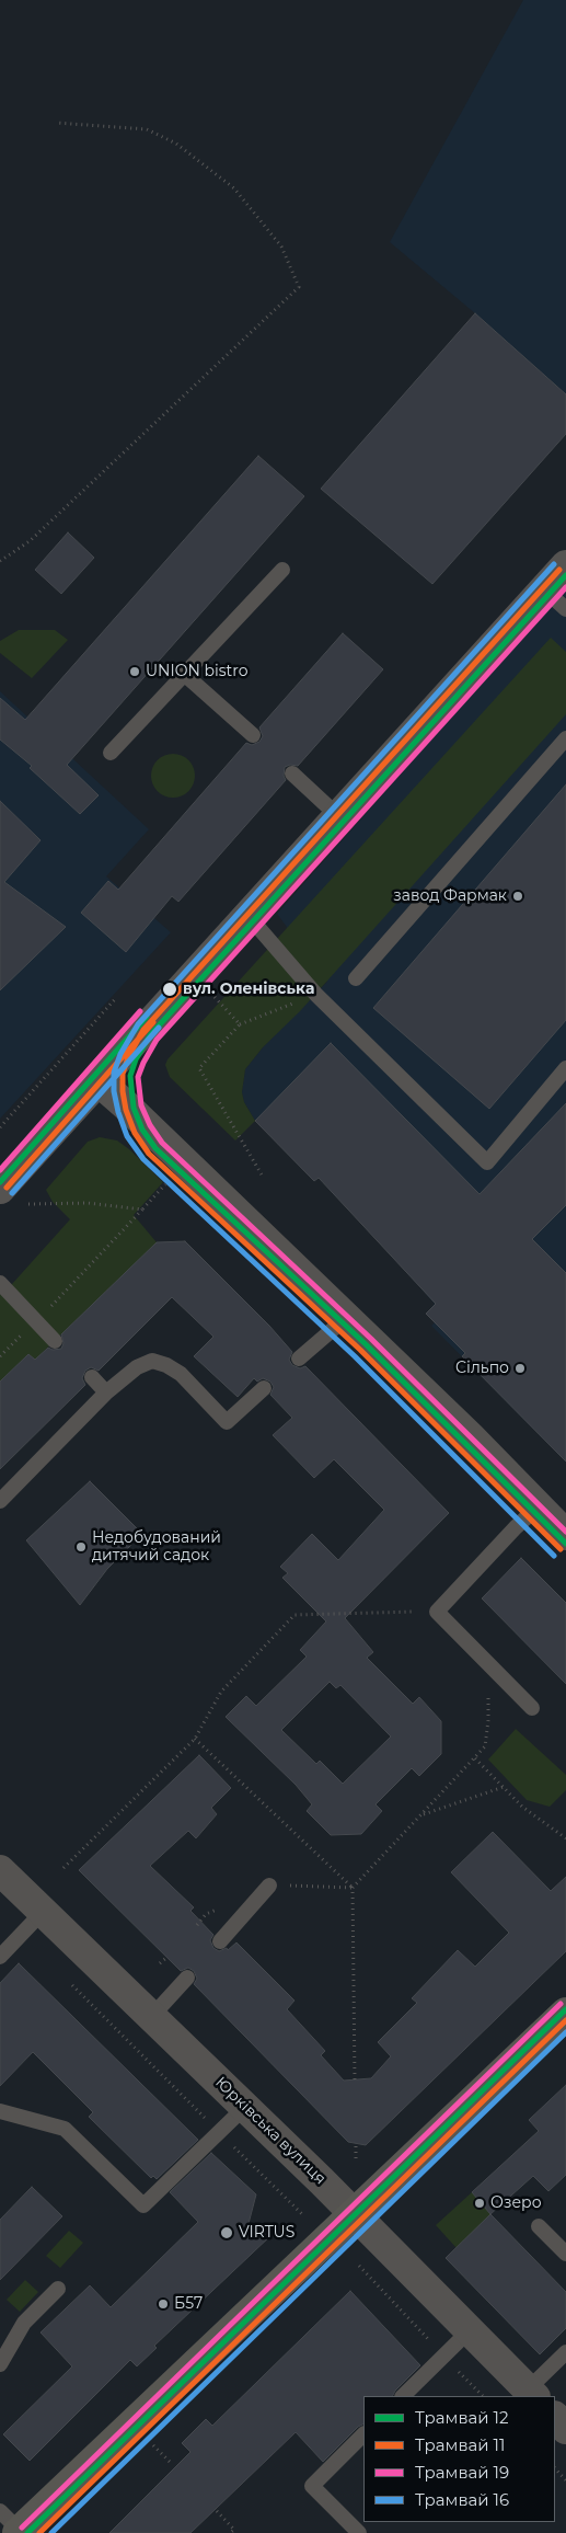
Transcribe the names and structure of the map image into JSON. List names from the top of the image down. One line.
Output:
{"streets":{"street":["Юрківська вулиця"]},"places":["UNION bistro","завод Фармак","вул. Оленівська","Сільпо","Недобудований дитячий садок","Озеро","VIRTUS","Б57"],"lines":["tram line 16","tram line 11","tram line 12","tram line 19"],"legend":["Трамвай 12","Трамвай 11","Трамвай 19","Трамвай 16"]}
